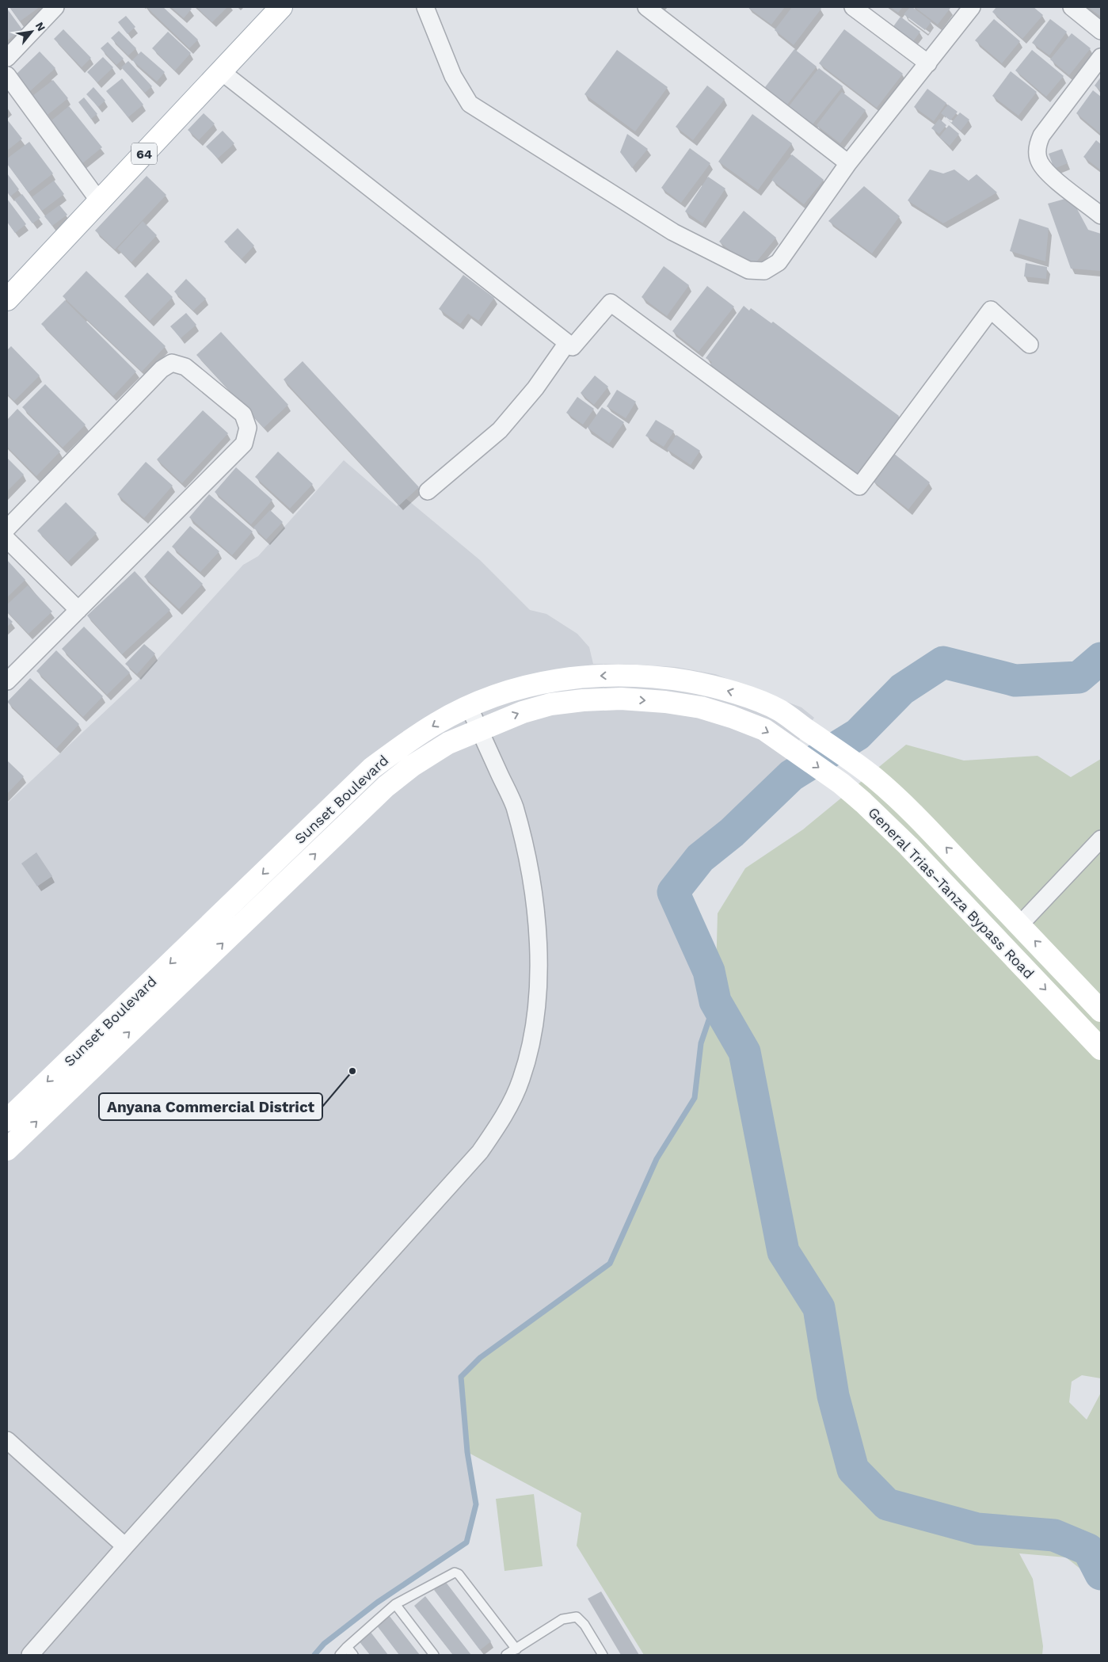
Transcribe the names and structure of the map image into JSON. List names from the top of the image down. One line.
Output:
{"streets":{"main road":["64","Sunset Boulevard","General Trias–Tanza Bypass Road"]},"crossings":[["Sunset Boulevard","General Trias–Tanza Bypass Road"]],"places":["Anyana Commercial District"],"north":"top right"}
